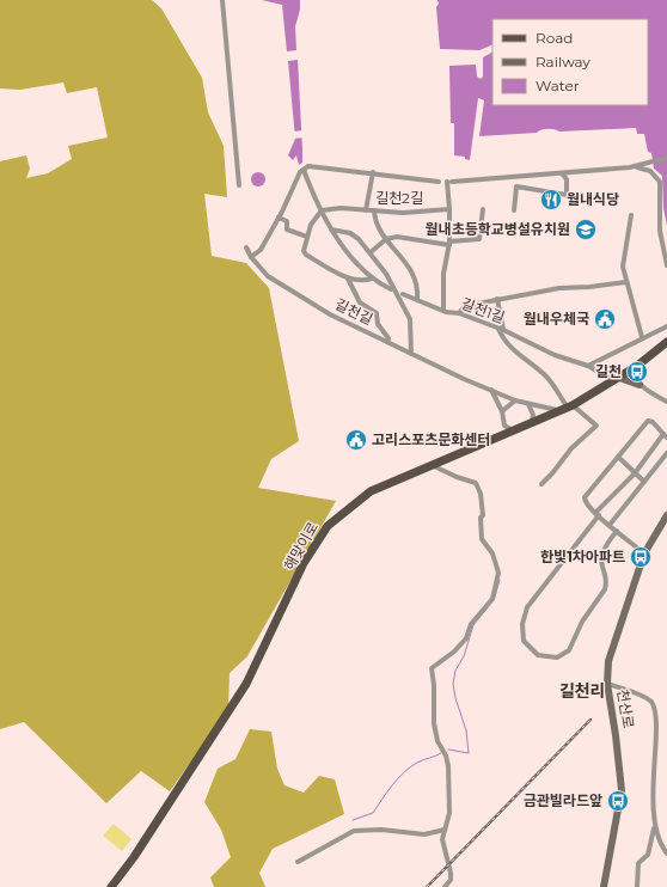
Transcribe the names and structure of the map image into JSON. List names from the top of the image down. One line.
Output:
{"streets":{"main road":["해맞이로"],"street":["길천2길","길천1길","길천길","천산로"]},"crossings":[["길천1길","해맞이로"],["길천길","해맞이로"]],"districts":["길천리"],"places":{"restaurant":["월내식당"],"school or university":["월내초등학교병설유치원"],"public building":["월내우체국","고리스포츠문화센터"],"bus stop":["길천","한빛1차아파트","금관빌라드앞"]},"legend":["Road","Railway","Water"]}
